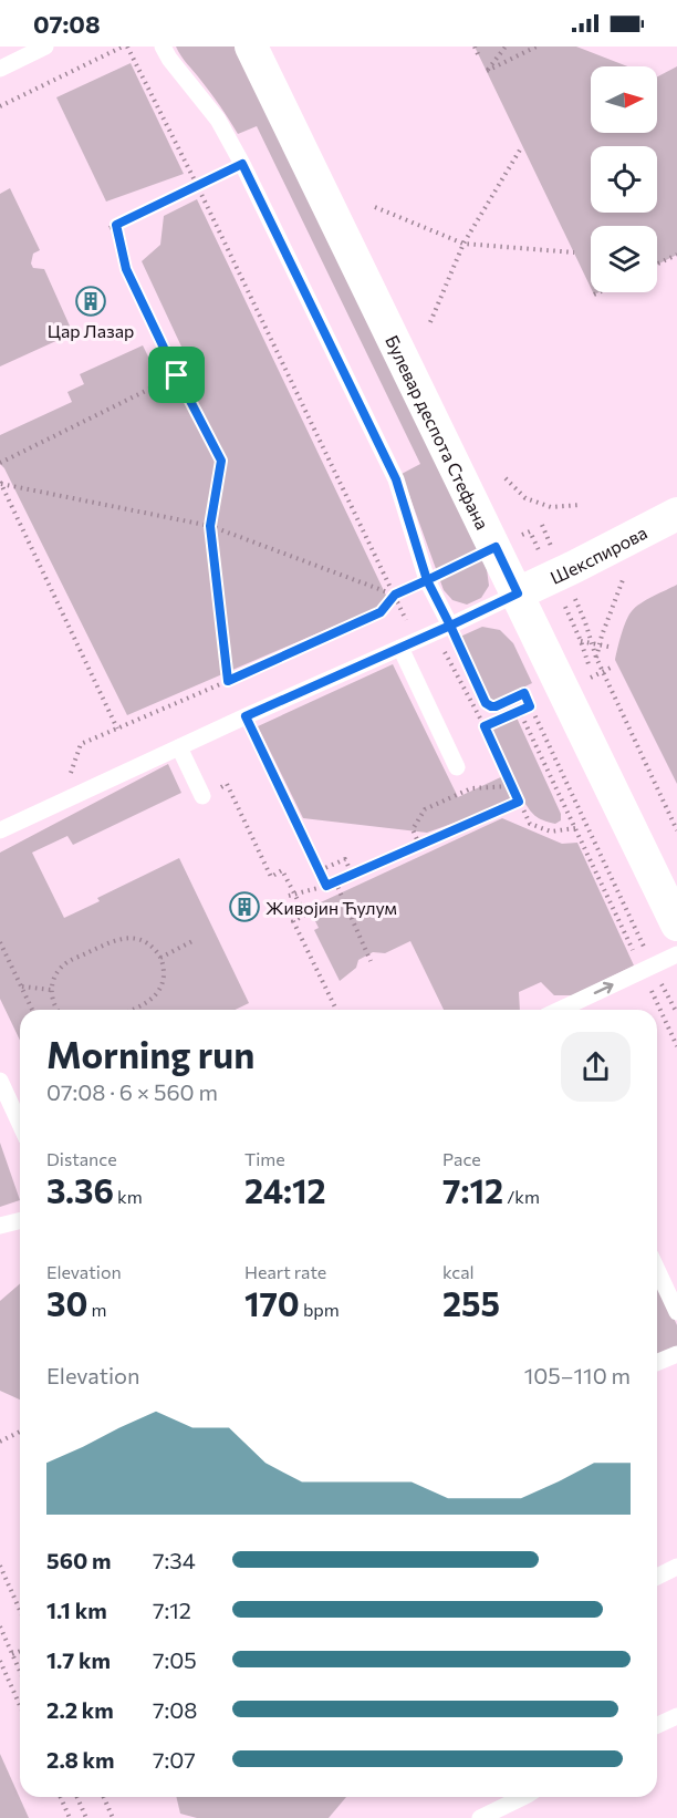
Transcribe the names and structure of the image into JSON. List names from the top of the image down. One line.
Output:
{"streets":{"street":["Булевар деспота Стефана","Шекспирова"]},"crossings":[["Булевар деспота Стефана","Шекспирова"]],"places":{"building":["Цар Лазар","Живојин Ћулум"]},"north":"right","page":{"status":"07:08","heading":["Morning run","07:08 · 6 × 560 m"],"stats":[["Distance","3.36 km"],["Time","24:12"],["Pace","7:12 /km"],["Elevation","30 m"],["Heart rate","170 bpm"],["kcal","255"]],"chart":["Elevation","105–110 m"],"list":[{"name":"560 m","note":"7:34"},{"name":"1.1 km","note":"7:12"},{"name":"1.7 km","note":"7:05"},{"name":"2.2 km","note":"7:08"},{"name":"2.8 km","note":"7:07"}]}}
